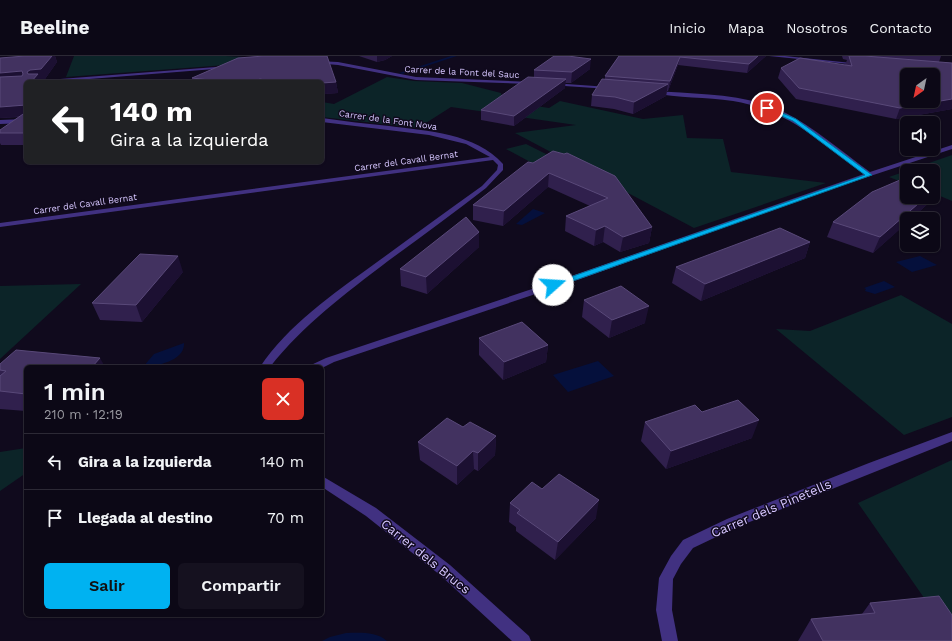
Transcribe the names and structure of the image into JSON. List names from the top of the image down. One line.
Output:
{"streets":{"street":["Carrer de la Font del Sauc","Carrer de la Font Nova","Carrer del Cavall Bernat","Carrer dels Pinetells","Carrer dels Brucs"]},"crossings":[["Carrer de la Font Nova","Carrer del Cavall Bernat"]],"north":"bottom left","page":{"header":"Beeline","nav":["Inicio","Mapa","Nosotros","Contacto"],"turn":["140 m","Gira a la izquierda"],"heading":["1 min","210 m · 12:19"],"list":[{"name":"Gira a la izquierda","value":"140 m"},{"name":"Llegada al destino","value":"70 m"}],"buttons":["Salir","Compartir"]}}
